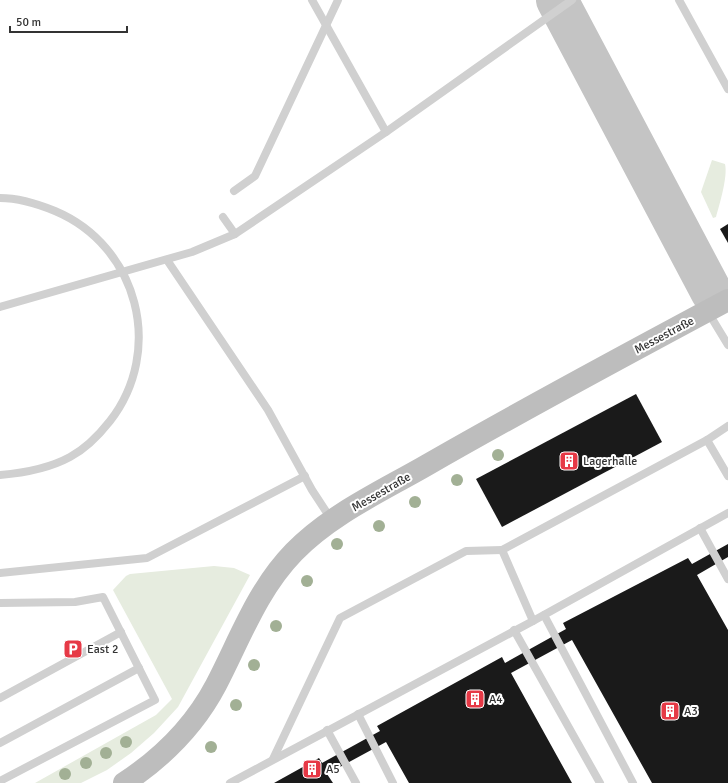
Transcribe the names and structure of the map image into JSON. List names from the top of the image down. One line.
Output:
{"streets":{"street":["Messestraße"]},"places":{"building":["Lagerhalle","A4","A3","A5"],"parking":["East 2"]},"scale_bar":"50 m"}
